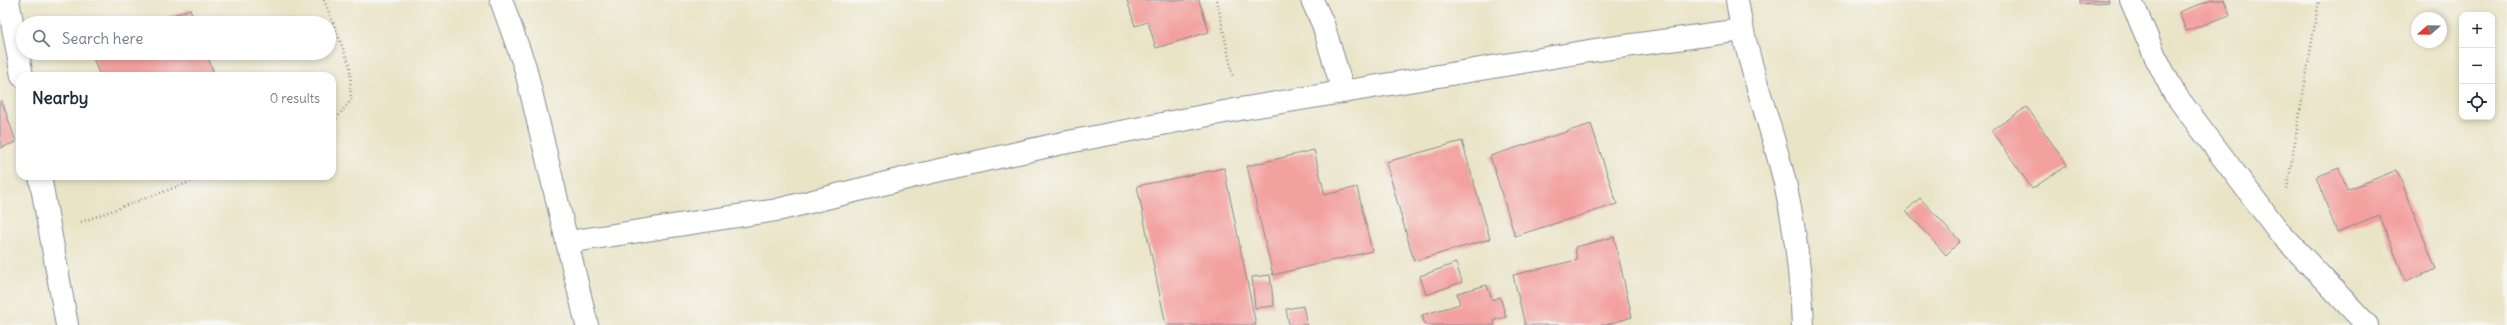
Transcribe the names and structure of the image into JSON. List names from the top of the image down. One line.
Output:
{"north":"left","page":{"map_buttons":["+","−"],"search":"Search here","heading":["Nearby","0 results"]}}
